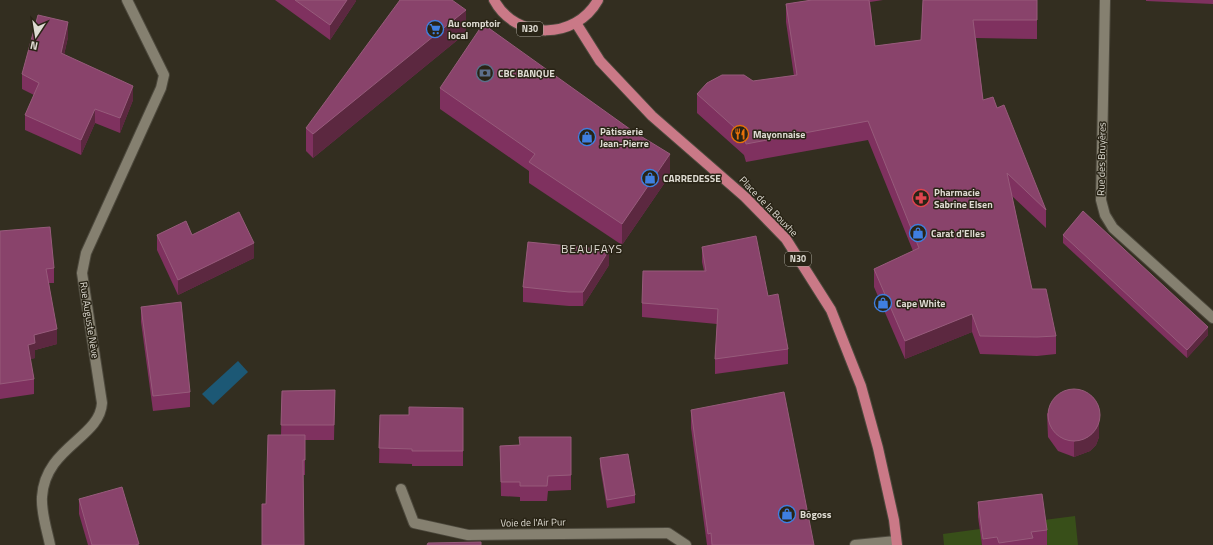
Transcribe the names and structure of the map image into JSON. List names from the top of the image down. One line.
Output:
{"streets":{"main road":["N30","Place de la Bouxhe"],"street":["Rue des Bruyères","Rue Auguste Nève","Voie de l'Air Pur"]},"crossings":[["N30","Place de la Bouxhe"]],"districts":["BEAUFAYS"],"places":{"supermarket":["Au comptoir local"],"bank":["CBC BANQUE"],"restaurant":["Mayonnaise"],"shop":["Pâtisserie Jean-Pierre","CARREDESSE","Carat d'Elles","Cape White","Bôgoss"],"pharmacy":["Pharmacie Sabrine Elsen"]},"north":"bottom"}
